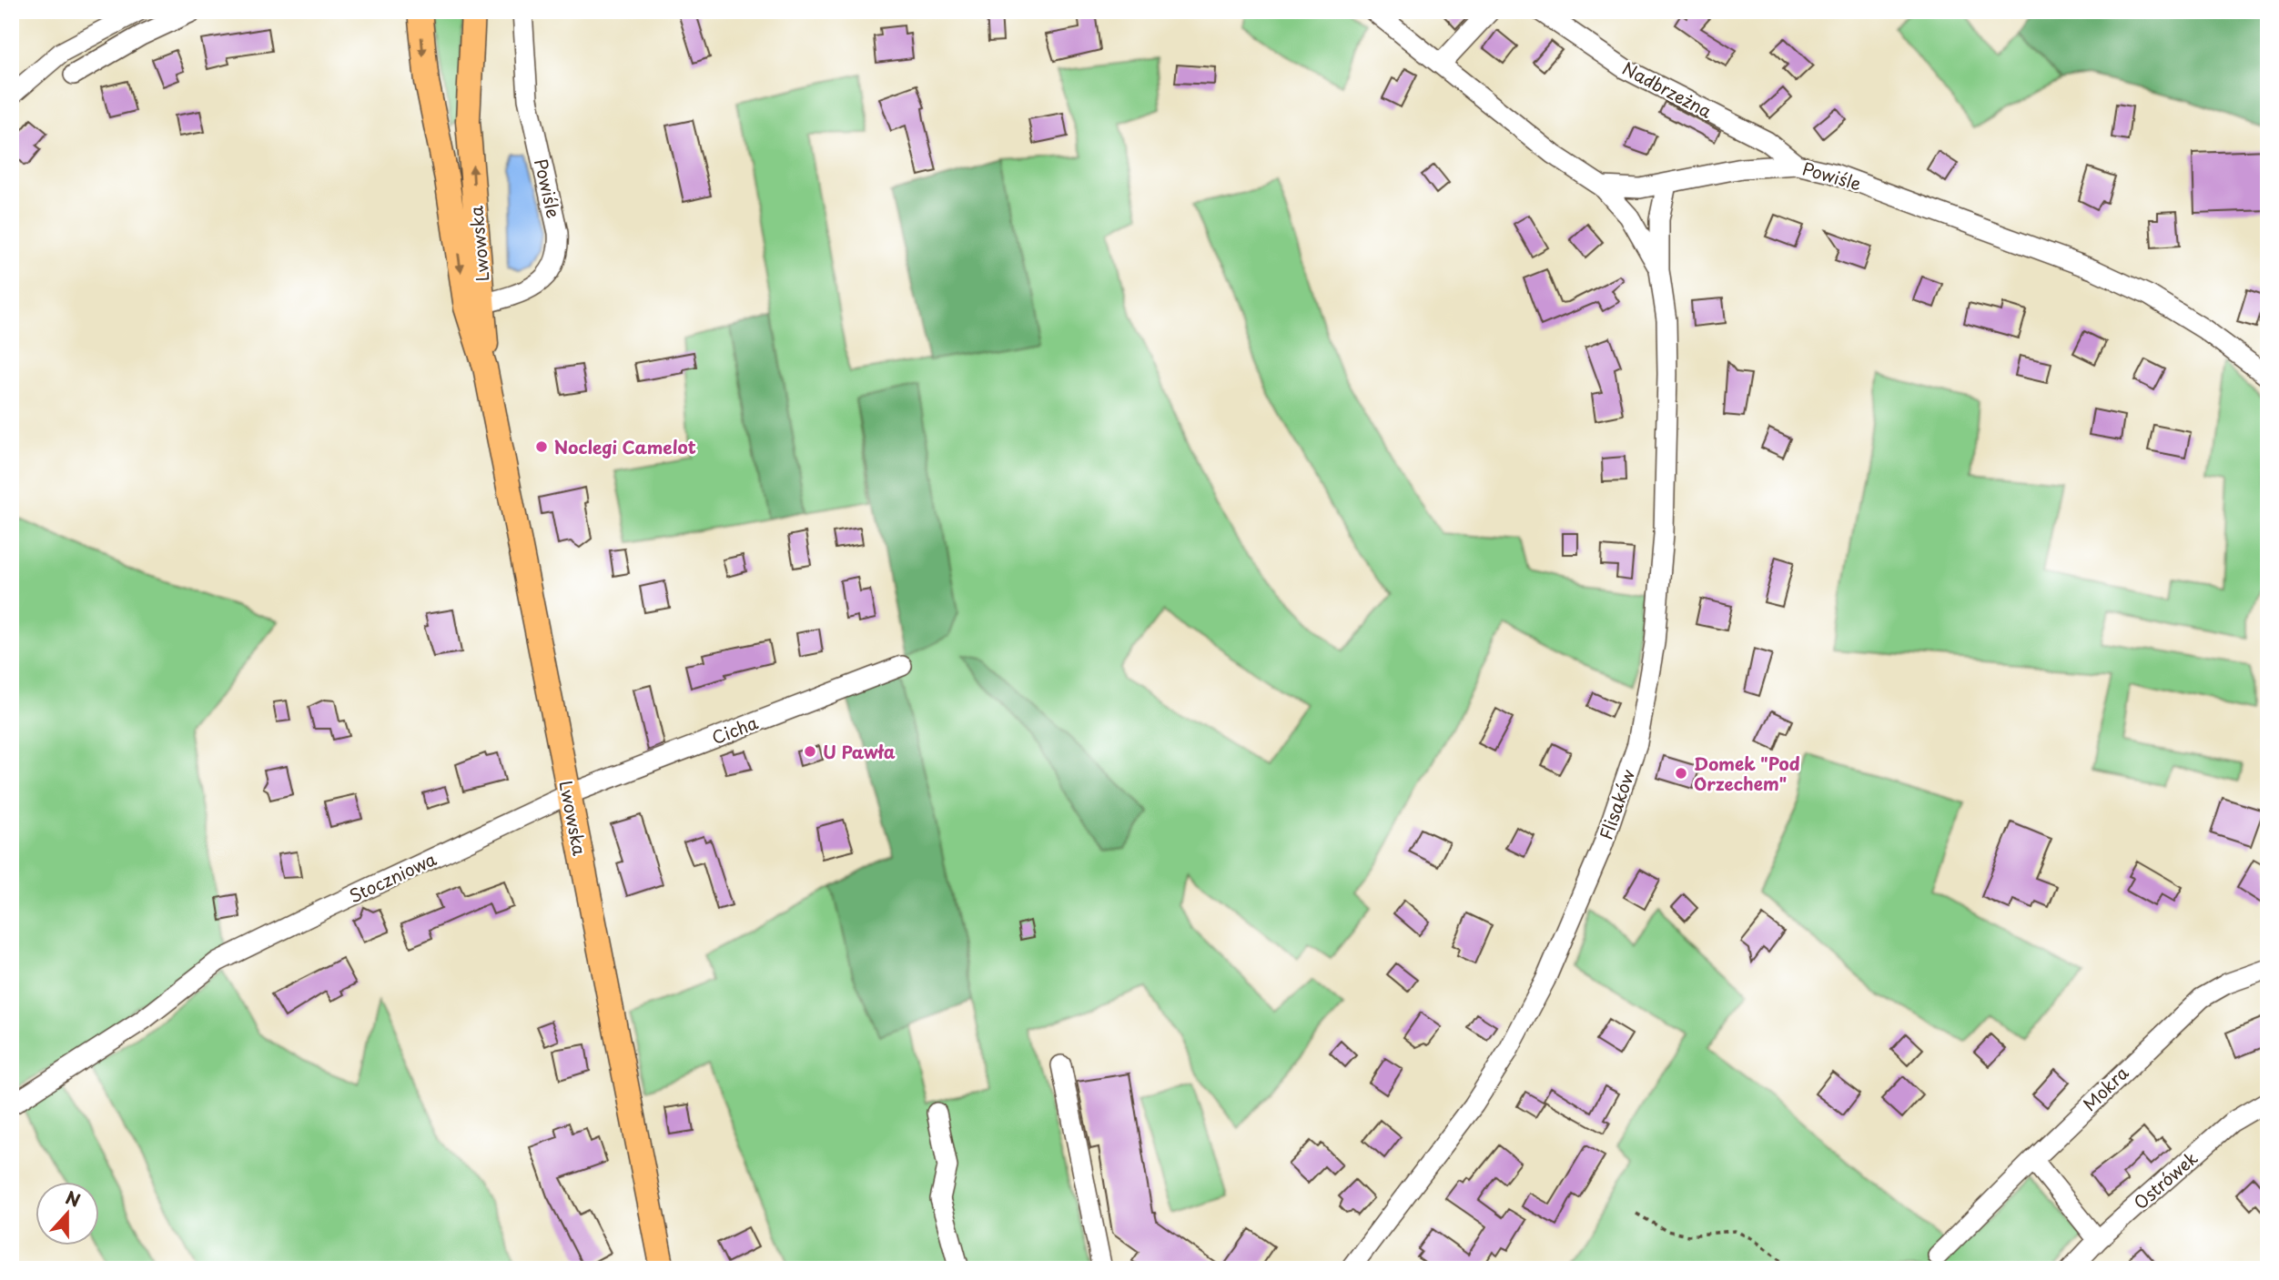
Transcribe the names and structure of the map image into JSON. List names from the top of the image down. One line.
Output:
{"streets":{"main road":["Lwowska"],"street":["Nadbrzeżna","Powiśle","Cicha","Flisaków","Stoczniowa","Mokra","Ostrówek"]},"crossings":[["Nadbrzeżna","Powiśle"],["Powiśle","Lwowska"],["Powiśle","Flisaków"],["Lwowska","Cicha"],["Lwowska","Stoczniowa"],["Cicha","Stoczniowa"]],"places":["Noclegi Camelot","U Pawła","Domek \"Pod Orzechem\""],"north":"top"}
